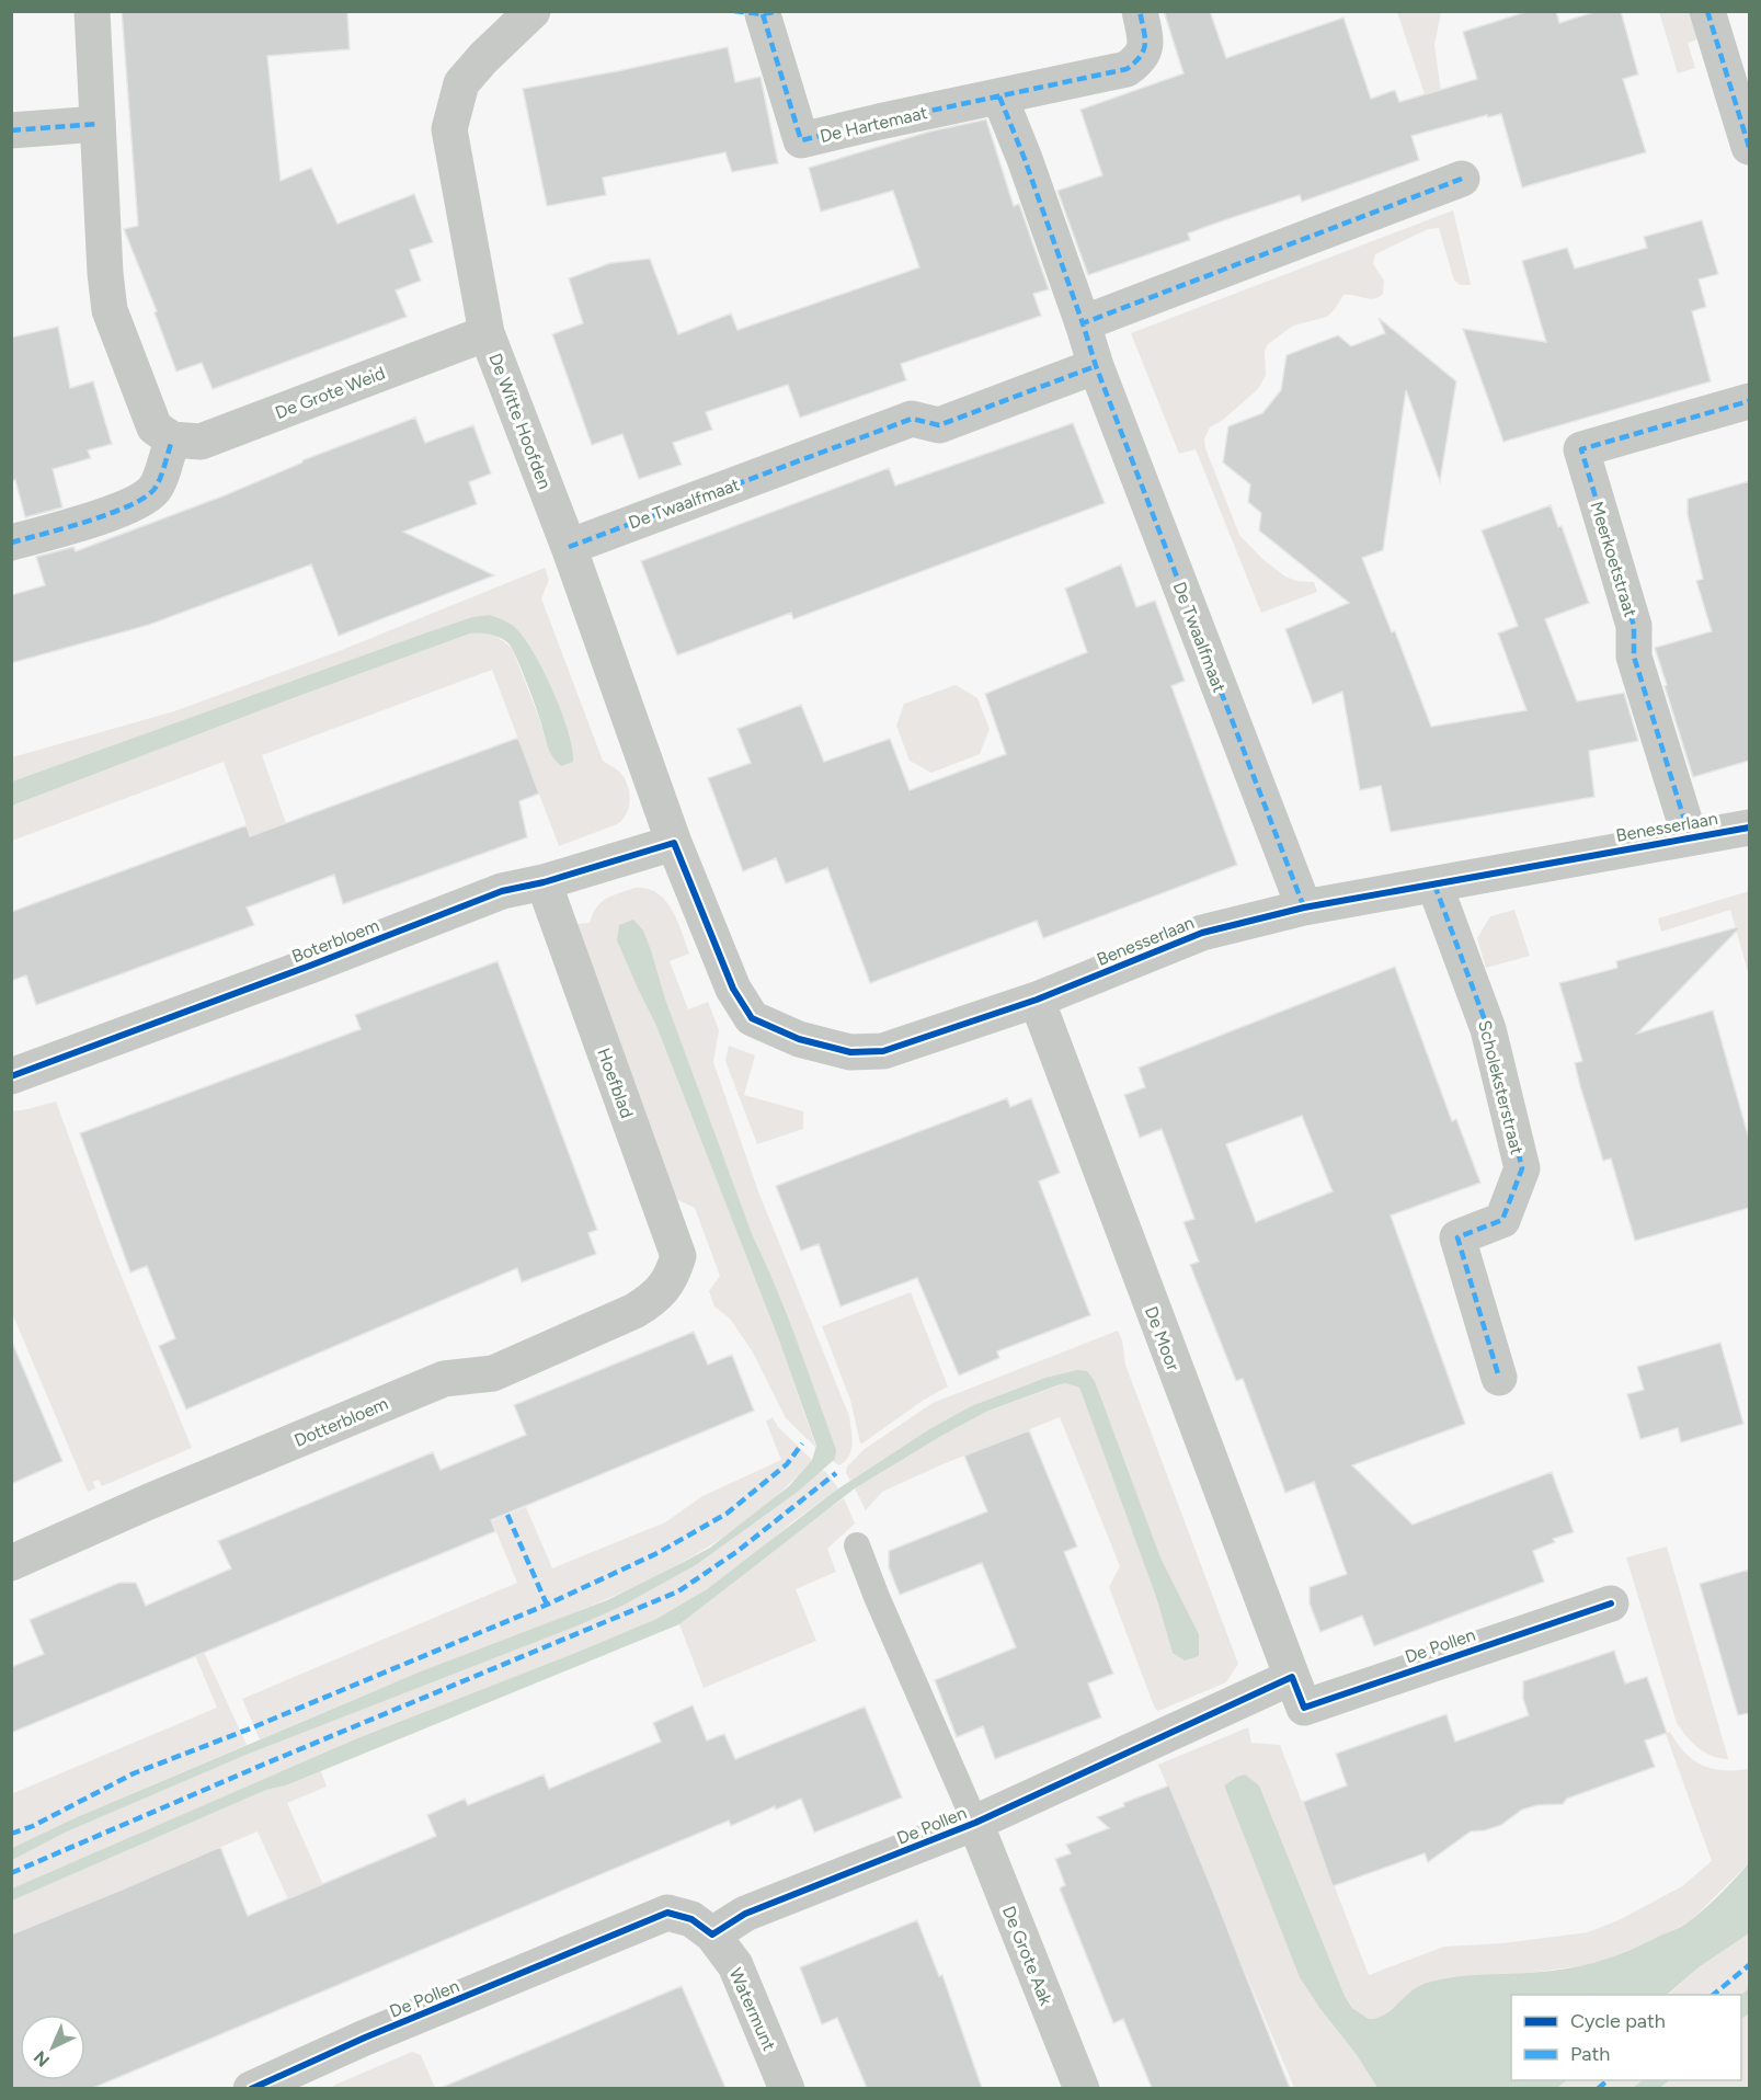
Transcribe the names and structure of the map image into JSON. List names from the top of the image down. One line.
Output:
{"streets":{"street":["De Hartemaat","De Grote Weid","De Witte Hoofden","De Twaalfmaat","Meerkoetstraat","Benesserlaan","Boterbloem","Hoefblad","Scholeksterstraat","De Moor","Dotterbloem","De Pollen","De Grote Aak","Watermunt"]},"crossings":[["De Grote Weid","De Witte Hoofden"],["De Witte Hoofden","De Twaalfmaat"],["De Witte Hoofden","Benesserlaan"],["De Witte Hoofden","Boterbloem"],["De Twaalfmaat","Benesserlaan"],["Meerkoetstraat","Benesserlaan"],["Benesserlaan","Boterbloem"],["Benesserlaan","Scholeksterstraat"],["Benesserlaan","De Moor"],["Boterbloem","Hoefblad"],["Hoefblad","Dotterbloem"],["De Moor","De Pollen"],["De Pollen","De Grote Aak"],["De Pollen","Watermunt"]],"legend":["Cycle path","Path"],"north":"bottom left"}
